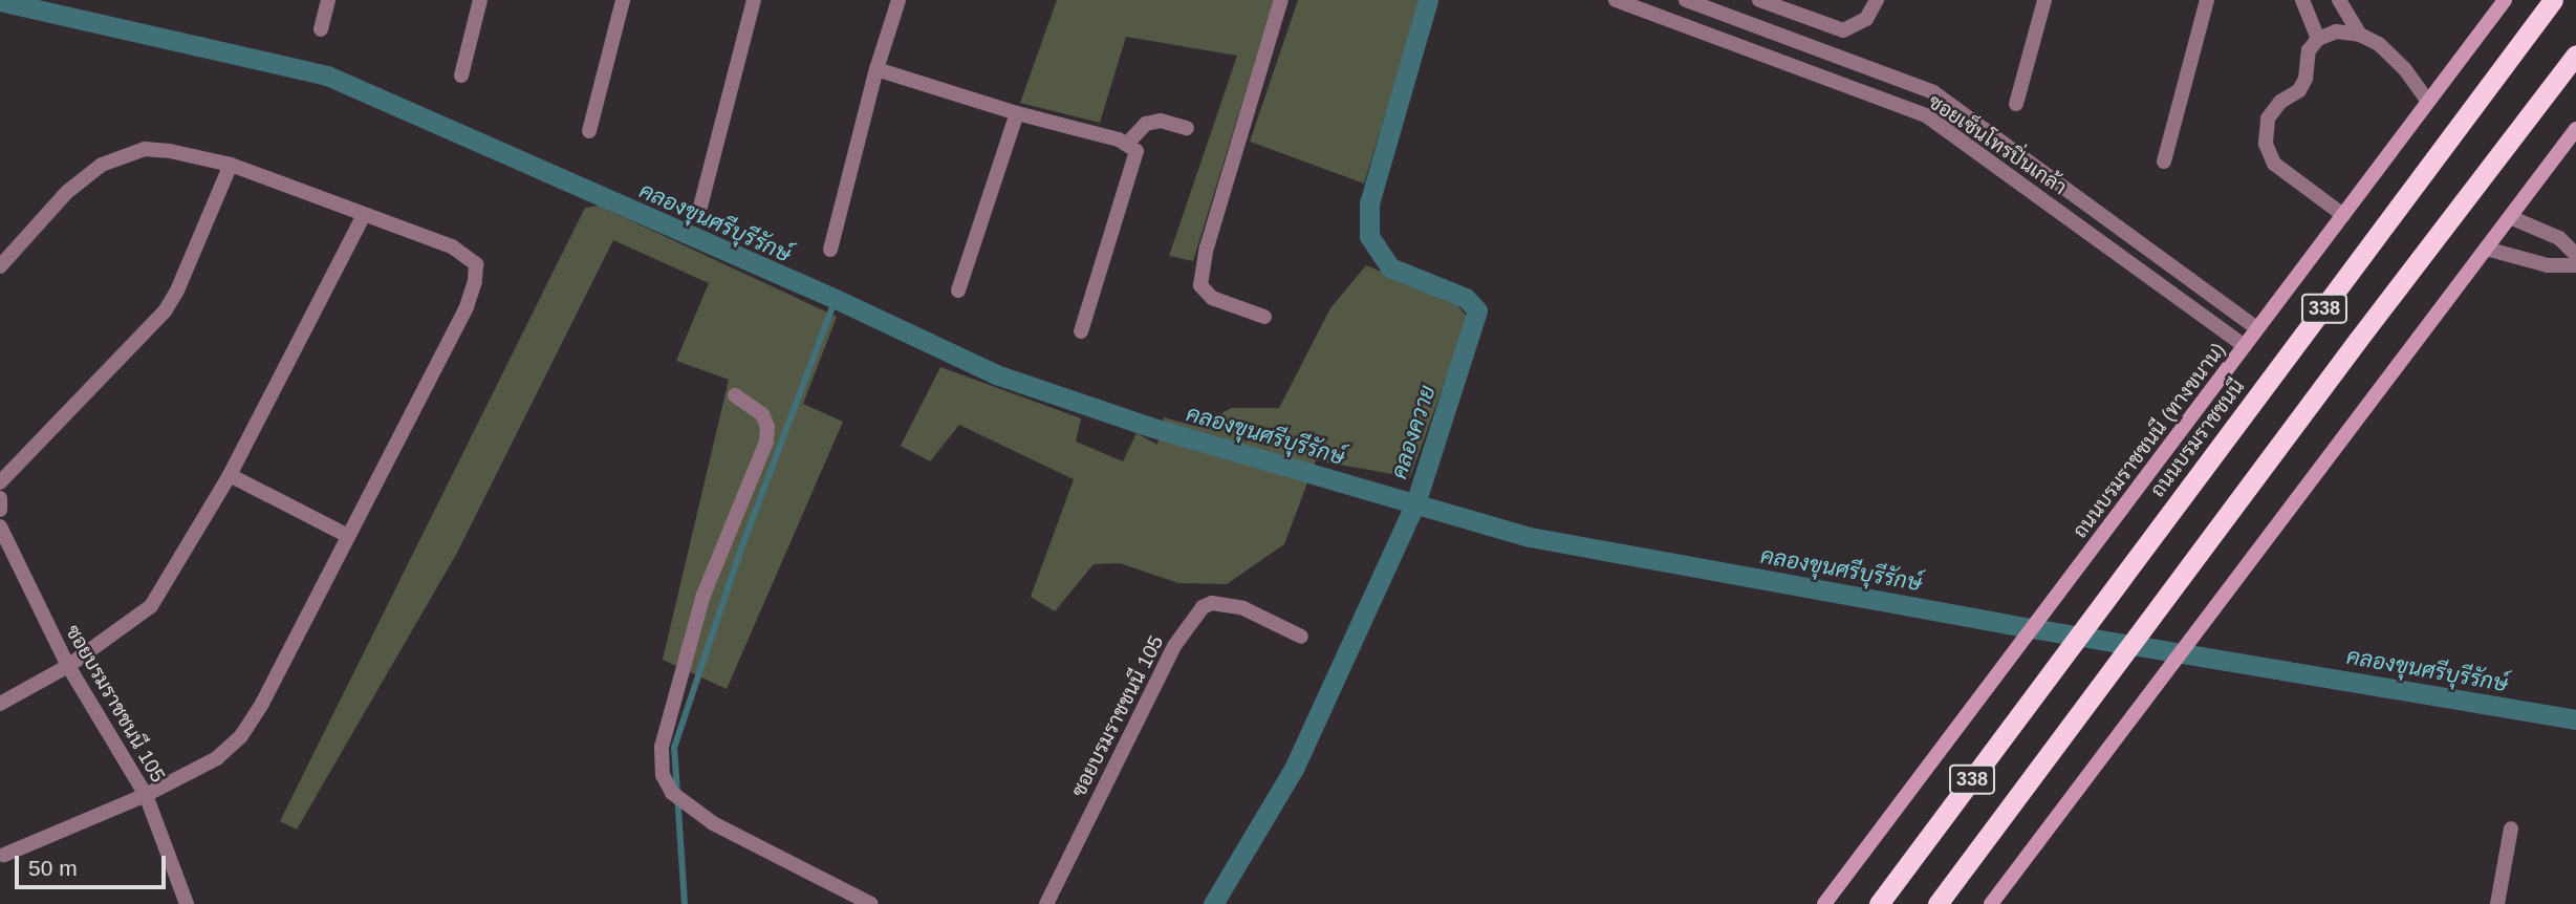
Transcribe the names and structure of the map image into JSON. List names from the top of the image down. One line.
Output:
{"streets":{"highway":["338","ถนนบรมราชชนนี"],"main road":["ถนนบรมราชชนนี (ทางขนาน)"],"street":["ซอยเซ็นโทรปิ่นเกล้า","ซอยบรมราชชนนี 105"]},"crossings":[["ซอยเซ็นโทรปิ่นเกล้า","ถนนบรมราชชนนี (ทางขนาน)"]],"water":["คลองขุนศรีบุรีรักษ์","คลองควาย"],"scale_bar":"50 m"}
